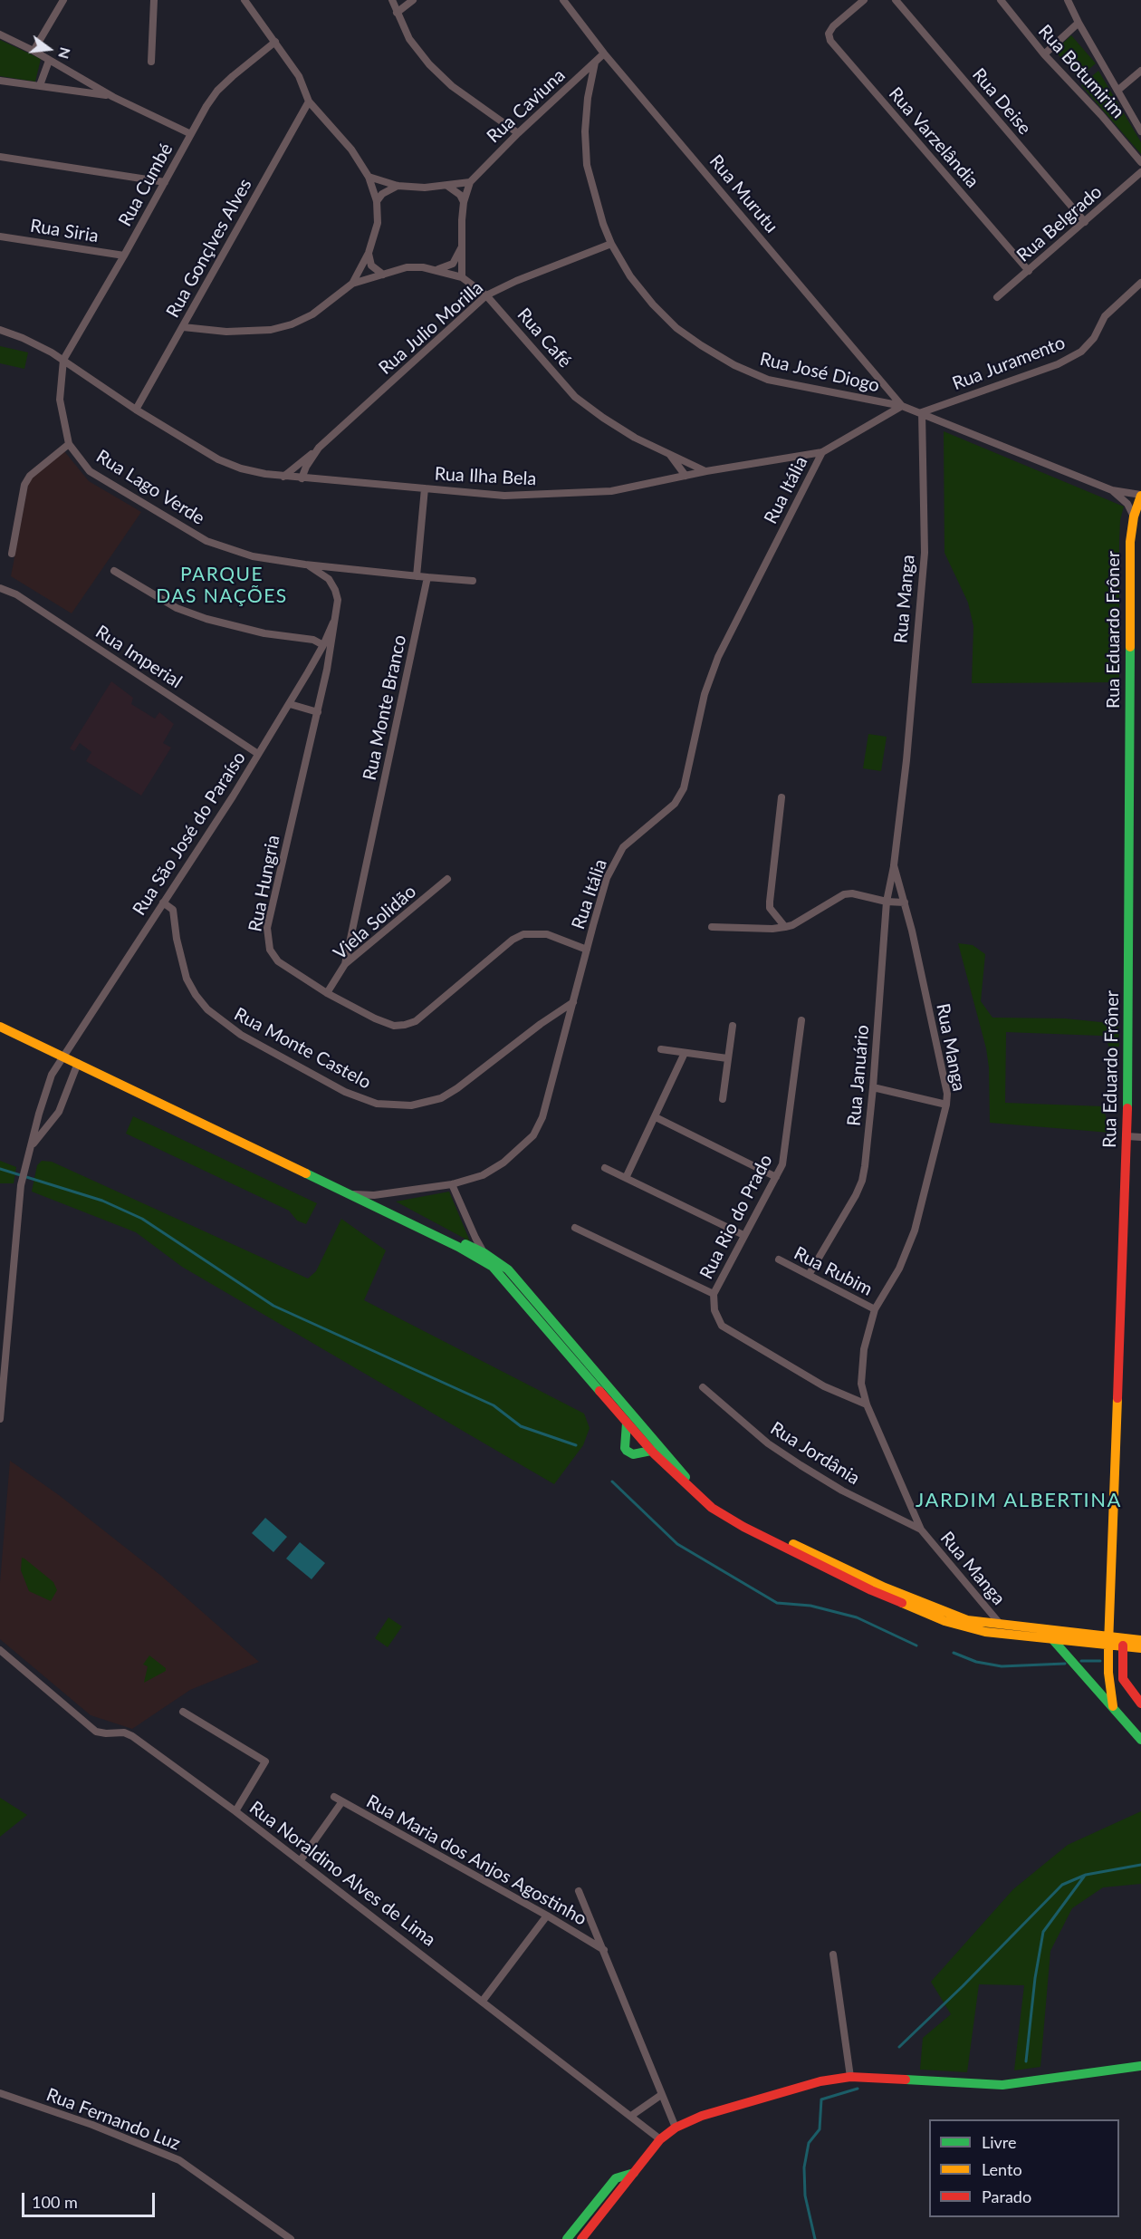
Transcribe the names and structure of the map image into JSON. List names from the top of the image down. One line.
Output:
{"streets":{"main road":["Rua Eduardo Frôner"],"street":["Rua Botumirim","Rua Deise","Rua Caviuna","Rua Varzelândia","Rua Cumbé","Rua Murutu","Rua Belgrado","Rua Siria","Rua Gonçlves Alves","Rua Julio Morilla","Rua Café","Rua Juramento","Rua José Diogo","Rua Ilha Bela","Rua Lago Verde","Rua Itália","Rua Manga","Rua Imperial","Rua Monte Branco","Rua São José do Paraíso","Rua Hungria","Viela Solidão","Rua Monte Castelo","Rua Januário","Rua Rio do Prado","Rua Rubim","Rua Jordânia","Rua Maria dos Anjos Agostinho","Rua Noraldino Alves de Lima","Rua Fernando Luz"]},"crossings":[["Rua Deise","Rua Belgrado"],["Rua Caviuna","Rua Murutu"],["Rua Caviuna","Rua José Diogo"],["Rua Varzelândia","Rua Belgrado"],["Rua Cumbé","Rua Siria"],["Rua Cumbé","Rua Ilha Bela"],["Rua Cumbé","Rua Lago Verde"],["Rua Murutu","Rua José Diogo"],["Rua Murutu","Rua Ilha Bela"],["Rua Gonçlves Alves","Rua Ilha Bela"],["Rua Julio Morilla","Rua Café"],["Rua Julio Morilla","Rua José Diogo"],["Rua Julio Morilla","Rua Ilha Bela"],["Rua Café","Rua Ilha Bela"],["Rua Juramento","Rua Manga"],["Rua José Diogo","Rua Ilha Bela"],["Rua Ilha Bela","Rua Lago Verde"],["Rua Ilha Bela","Rua Itália"],["Rua Lago Verde","Rua Hungria"],["Rua Itália","Rua Hungria"],["Rua Itália","Rua Monte Castelo"],["Rua Manga","Rua Januário"],["Rua Manga","Rua Rio do Prado"],["Rua Manga","Rua Rubim"],["Rua Manga","Rua Jordânia"],["Rua Imperial","Rua São José do Paraíso"],["Rua Monte Branco","Viela Solidão"],["Rua São José do Paraíso","Rua Hungria"],["Rua São José do Paraíso","Rua Monte Castelo"],["Rua Hungria","Viela Solidão"],["Rua Januário","Rua Rubim"]],"districts":["PARQUE DAS NAÇÕES","JARDIM ALBERTINA"],"legend":["Livre","Lento","Parado"],"scale_bar":"100 m","north":"right"}
